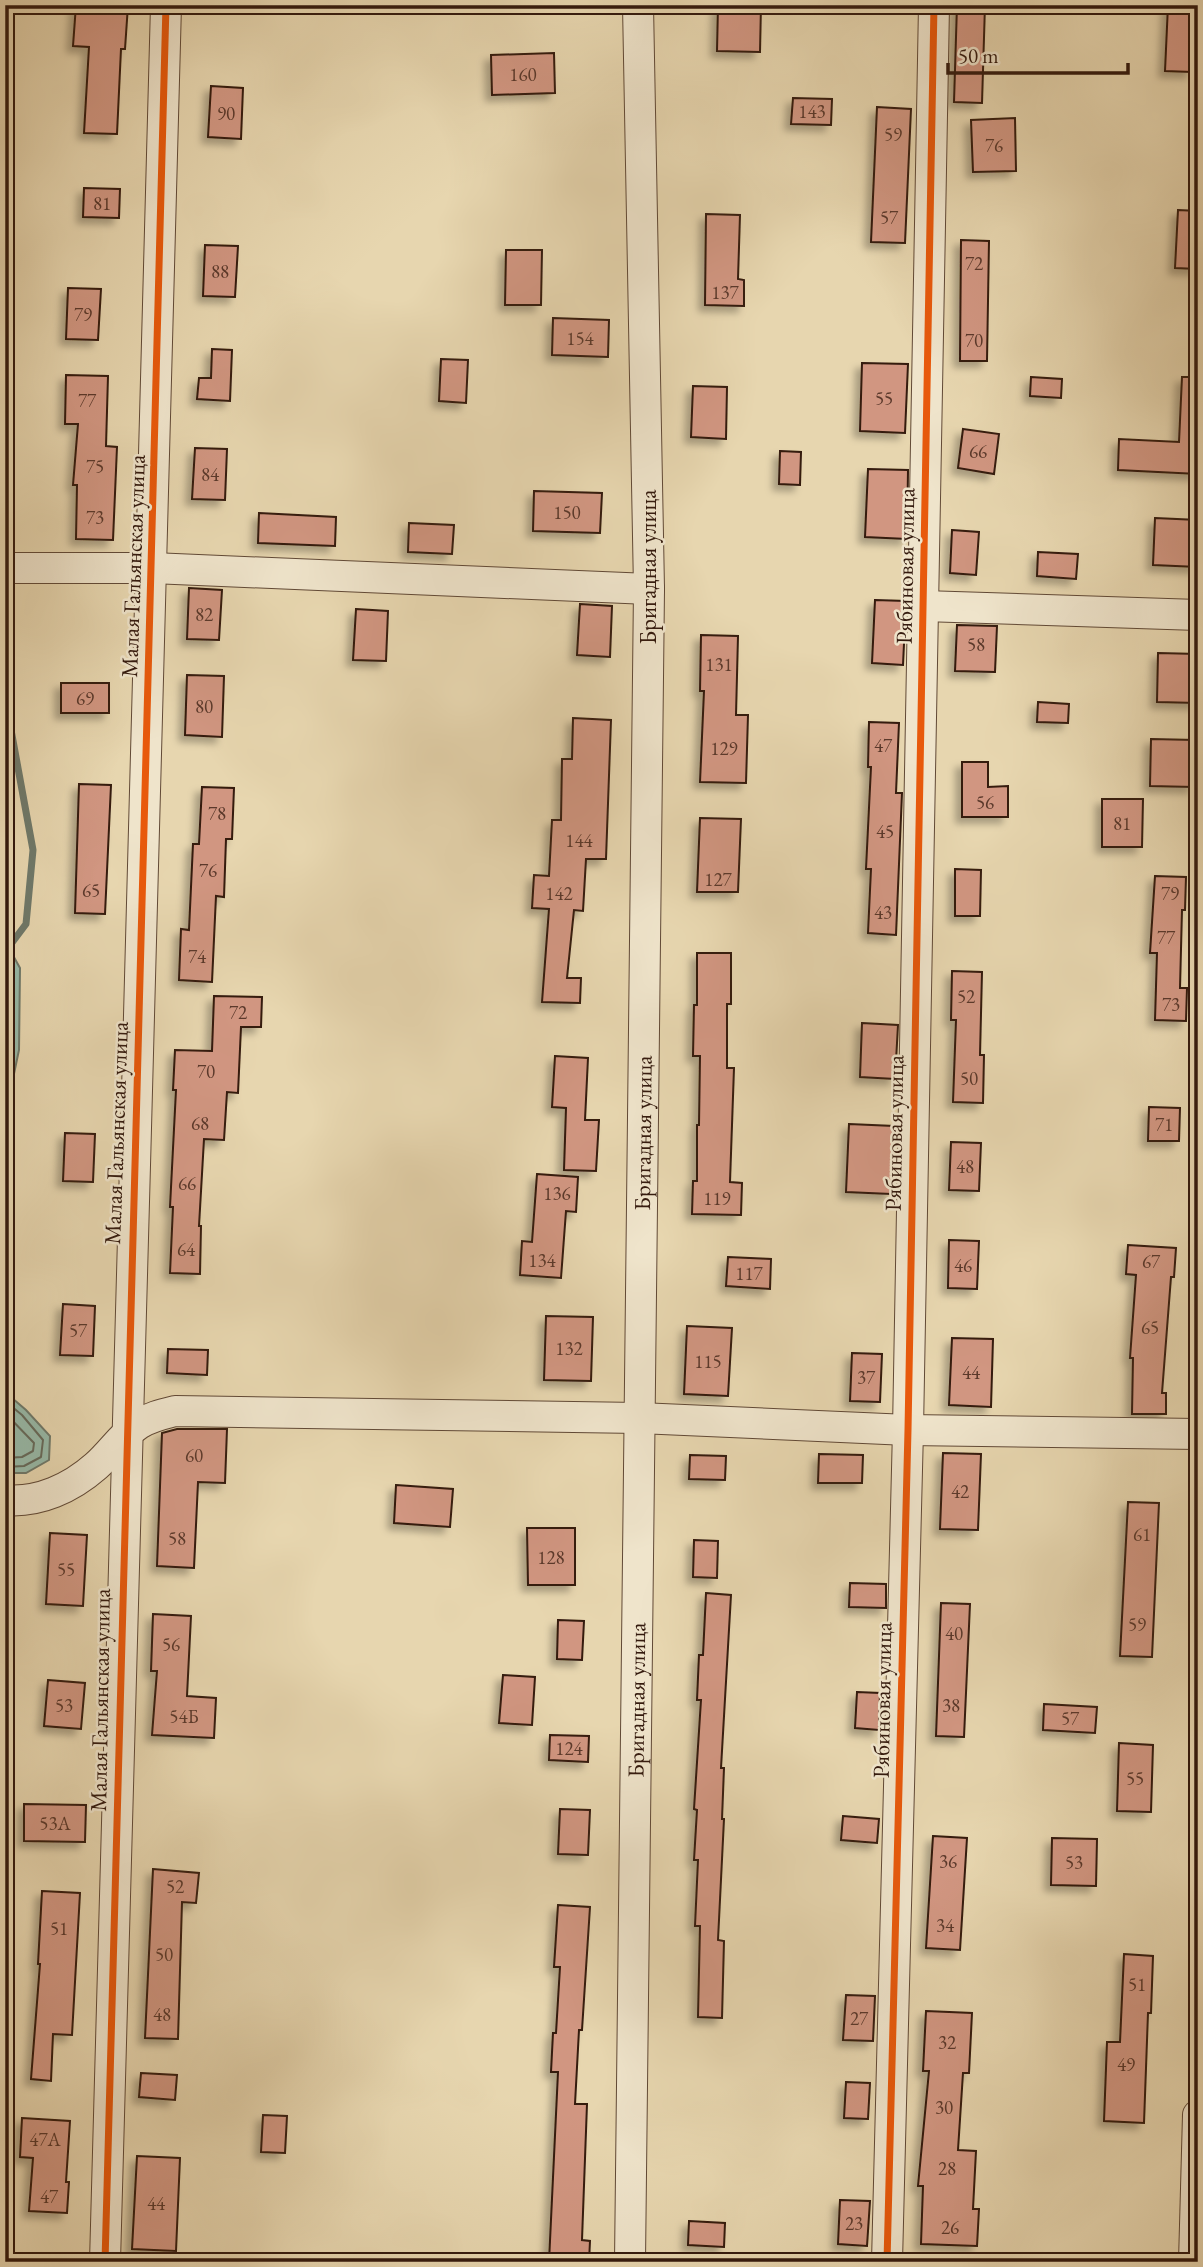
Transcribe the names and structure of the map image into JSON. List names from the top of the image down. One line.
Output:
{"streets":{"street":["Малая Гальянская улица","Рябиновая улица","Бригадная улица"]},"house_numbers":["160","143","90","59","76","81","57","72","88","137","79","154","70","55","77","66","75","84","150","73","82","58","131","69","80","47","129","56","78","81","45","144","76","127","65","142","79","43","77","74","52","73","72","70","50","68","71","48","66","136","119","64","134","67","46","117","65","57","132","115","44","37","60","42","61","58","128","55","59","40","56","53","38","54Б","57","124","55","53А","36","53","52","34","51","50","51","48","27","32","49","30","47А","28","47","44","23","26"],"scale_bar":"50 m"}
